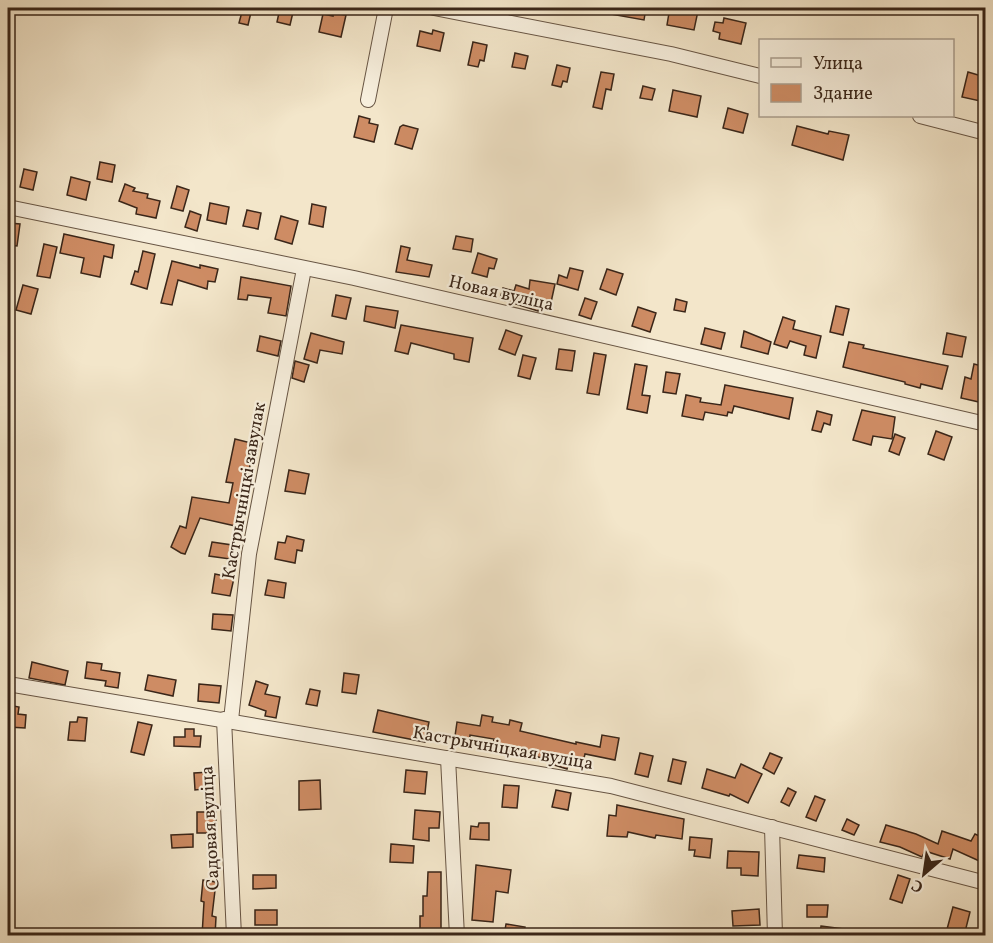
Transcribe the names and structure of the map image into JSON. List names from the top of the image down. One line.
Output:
{"streets":{"street":["Новая вуліца","Кастрычніцкі завулак","Кастрычніцкая вуліца","Садовая вуліца"]},"crossings":[["Новая вуліца","Кастрычніцкі завулак"],["Кастрычніцкі завулак","Кастрычніцкая вуліца"],["Кастрычніцкі завулак","Садовая вуліца"],["Кастрычніцкая вуліца","Садовая вуліца"]],"legend":["Улица","Здание"],"north":"bottom left"}
